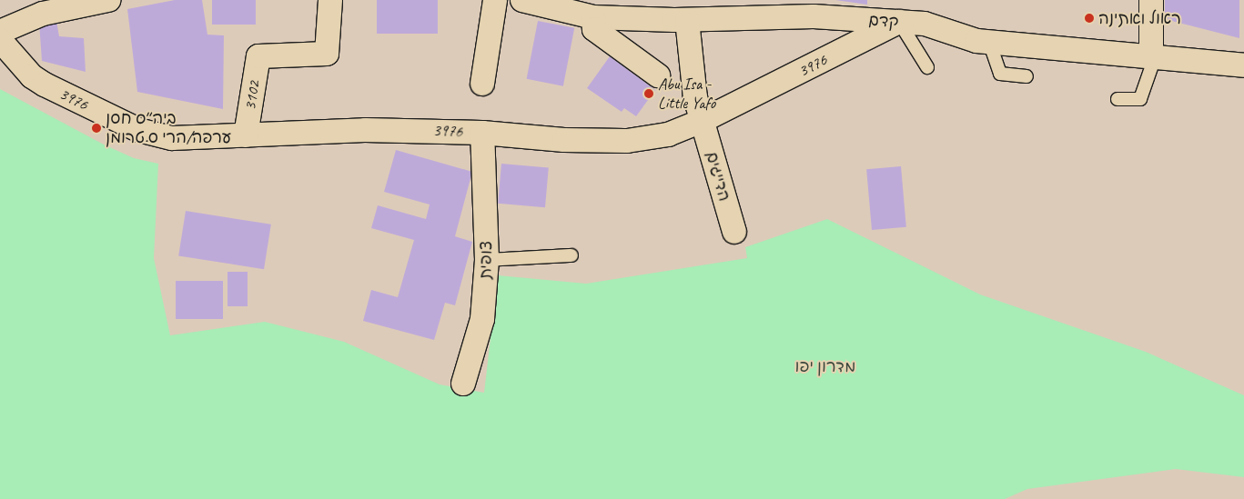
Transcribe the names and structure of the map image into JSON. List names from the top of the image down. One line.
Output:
{"streets":{"street":["קדם","3976","3102","הדייגים","צופית"]},"crossings":[["קדם","3976"],["קדם","הדייגים"],["3976","3102"],["3976","הדייגים"],["3976","צופית"]],"parks":["מדרון יפו"],"places":["ראול ואתינה","Abu Isa - Little Yafo","ביה״ס חסן ערפה/הרי ס.טרומן"]}
